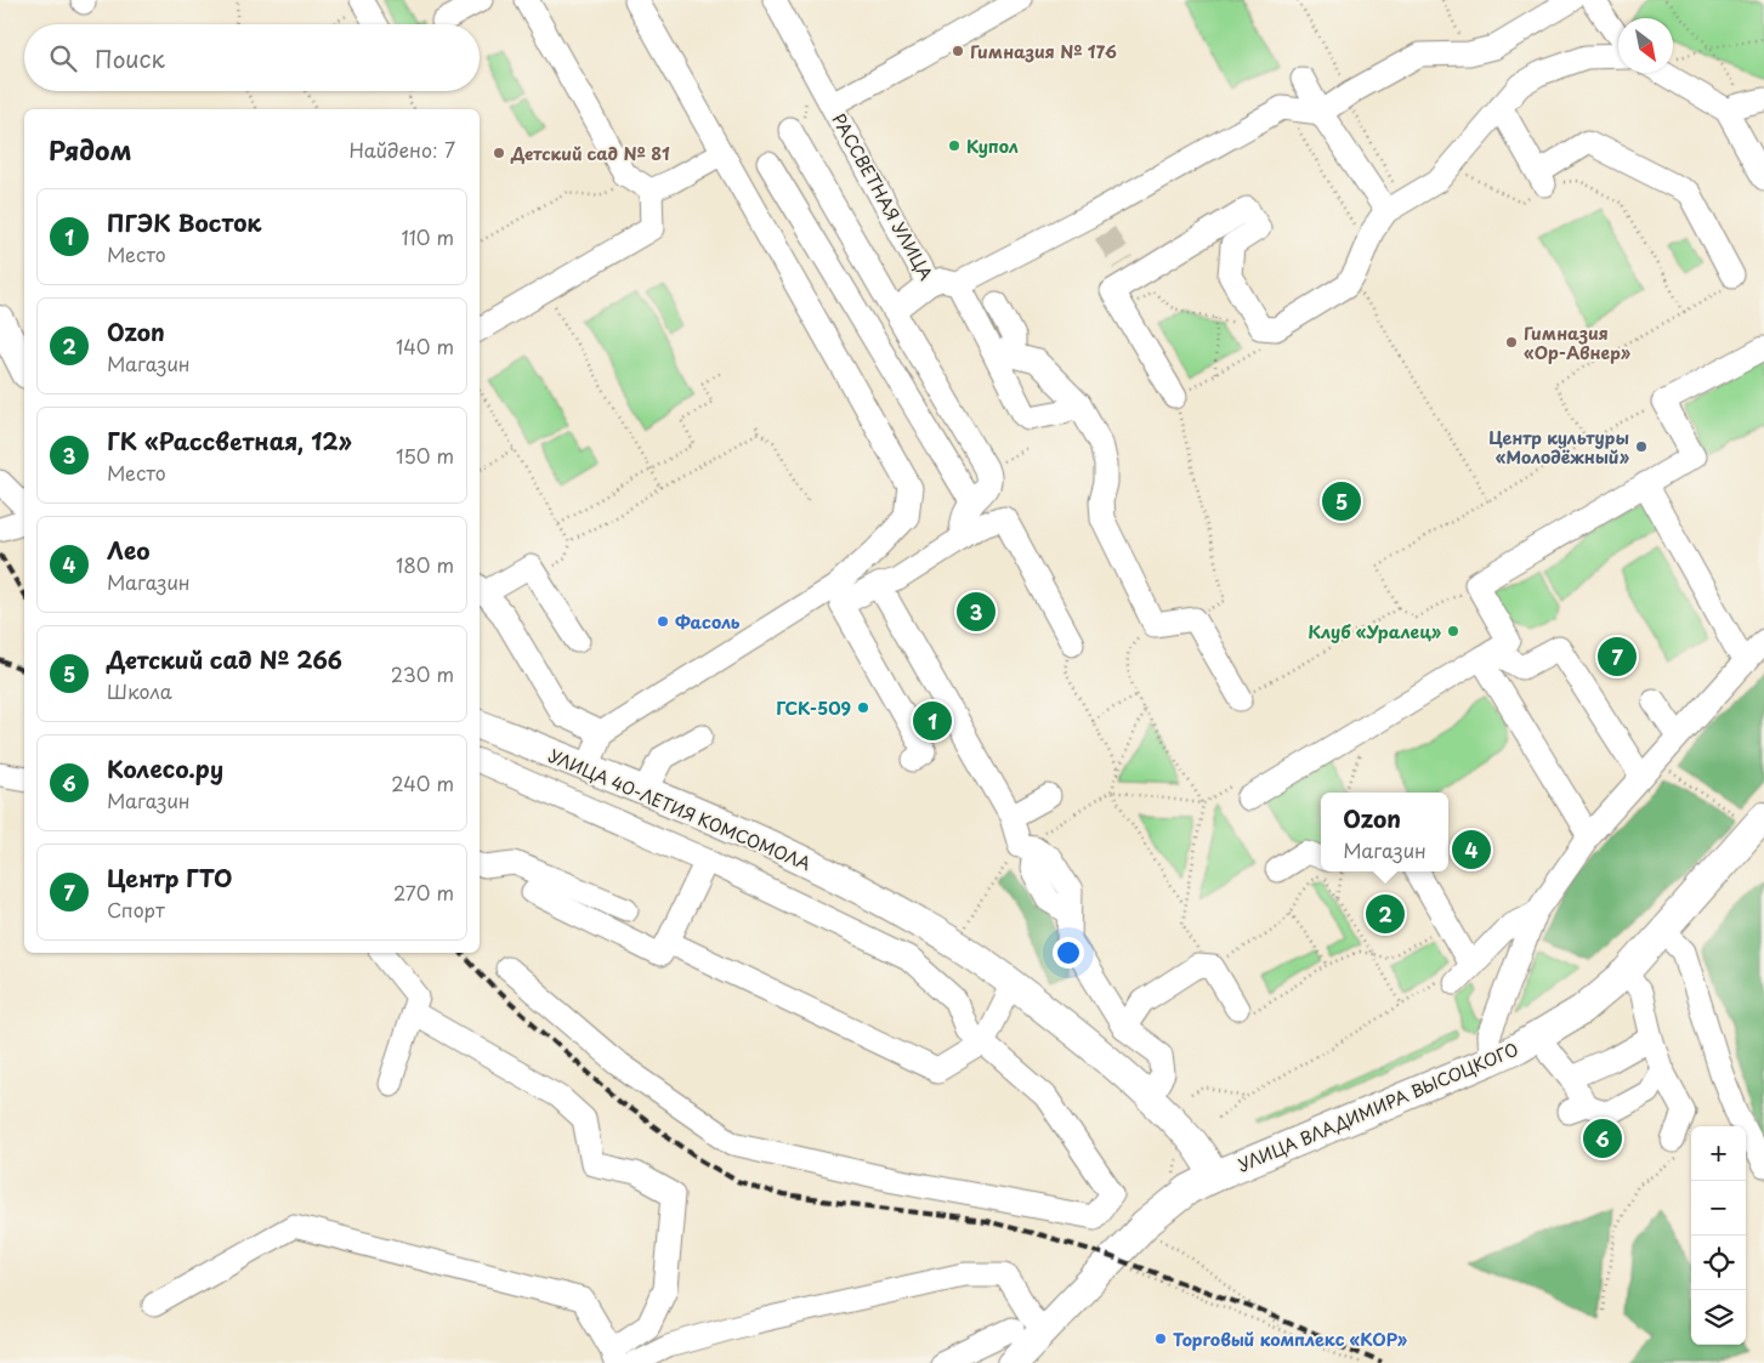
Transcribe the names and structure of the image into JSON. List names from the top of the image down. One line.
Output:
{"streets":{"main road":["УЛИЦА 40-ЛЕТИЯ КОМСОМОЛА","УЛИЦА ВЛАДИМИРА ВЫСОЦКОГО"],"street":["РАССВЕТНАЯ УЛИЦА"]},"crossings":[["УЛИЦА 40-ЛЕТИЯ КОМСОМОЛА","УЛИЦА ВЛАДИМИРА ВЫСОЦКОГО"]],"places":["Гимназия № 176","Купол","Детский сад № 81","Гимназия «Ор-Авнер»","Центр культуры «Молодёжный»","Фасоль","Клуб «Уралец»","ГСК-509","Торговый комплекс «КОР»"],"north":"bottom right","page":{"search":"Поиск","heading":["Рядом","Найдено: 7"],"list":[{"mark":"1","name":"ПГЭК Восток","note":"Место","value":"110 m"},{"mark":"2","name":"Ozon","note":"Магазин","value":"140 m"},{"mark":"3","name":"ГК «Рассветная, 12»","note":"Место","value":"150 m"},{"mark":"4","name":"Лео","note":"Магазин","value":"180 m"},{"mark":"5","name":"Детский сад № 266","note":"Школа","value":"230 m"},{"mark":"6","name":"Колесо.ру","note":"Магазин","value":"240 m"},{"mark":"7","name":"Центр ГТО","note":"Спорт","value":"270 m"}],"pins":["5","3","7","1","4","2","6"],"popup":["Ozon","Магазин"],"map_buttons":["+","−"]}}
